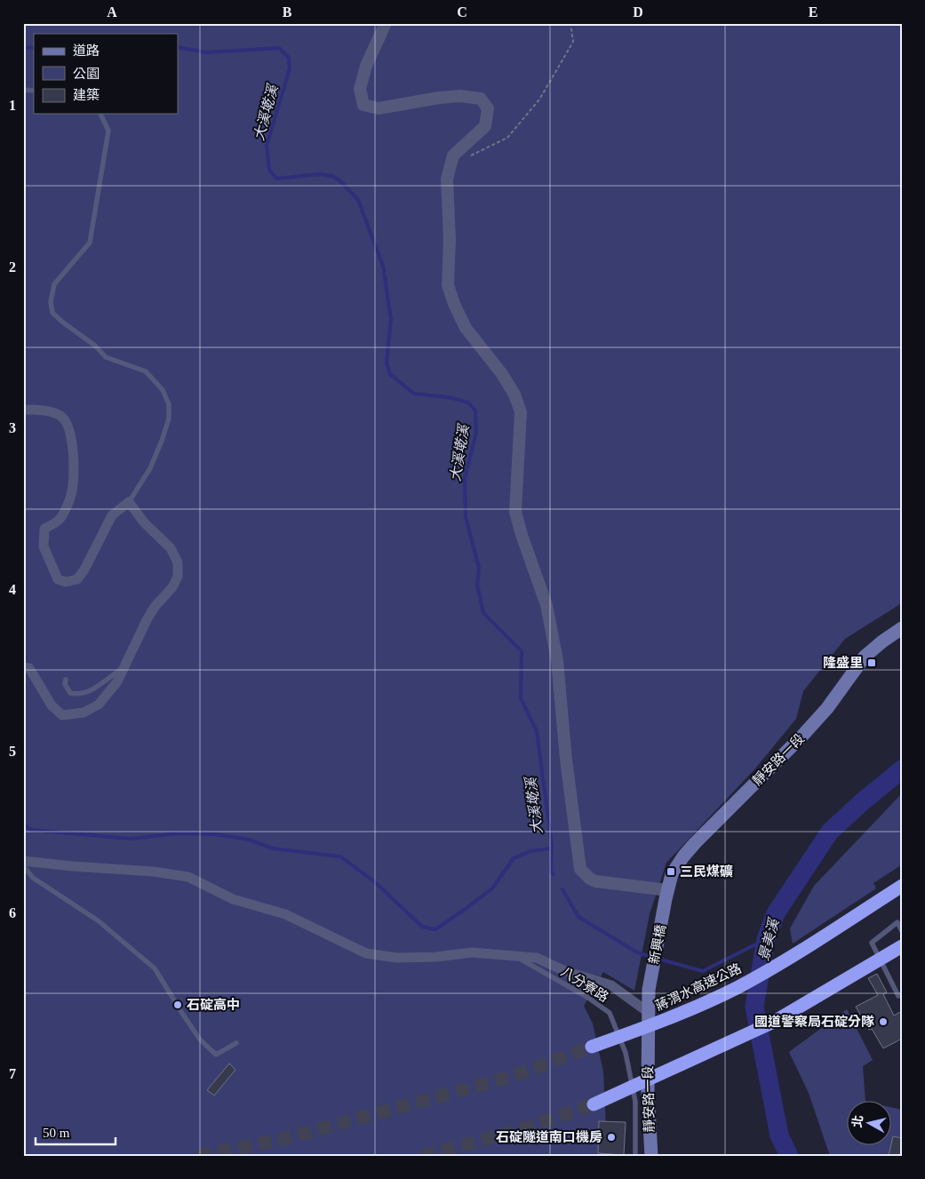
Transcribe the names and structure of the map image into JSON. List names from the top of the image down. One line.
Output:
{"streets":{"highway":["蔣渭水高速公路"],"main road":["靜安路一段","新興橋"],"lane":["八分寮路"]},"crossings":[["靜安路一段","新興橋"]],"water":["大溪墘溪","景美溪"],"places":{"transit":["隆盛里","三民煤礦"],"other":["石碇高中","國道警察局石碇分隊","石碇隧道南口機房"]},"legend":["道路","公園","建築"],"scale_bar":"50 m","north":"left","grid":{"columns":["A","B","C","D","E"],"rows":["1","2","3","4","5","6","7"]}}
